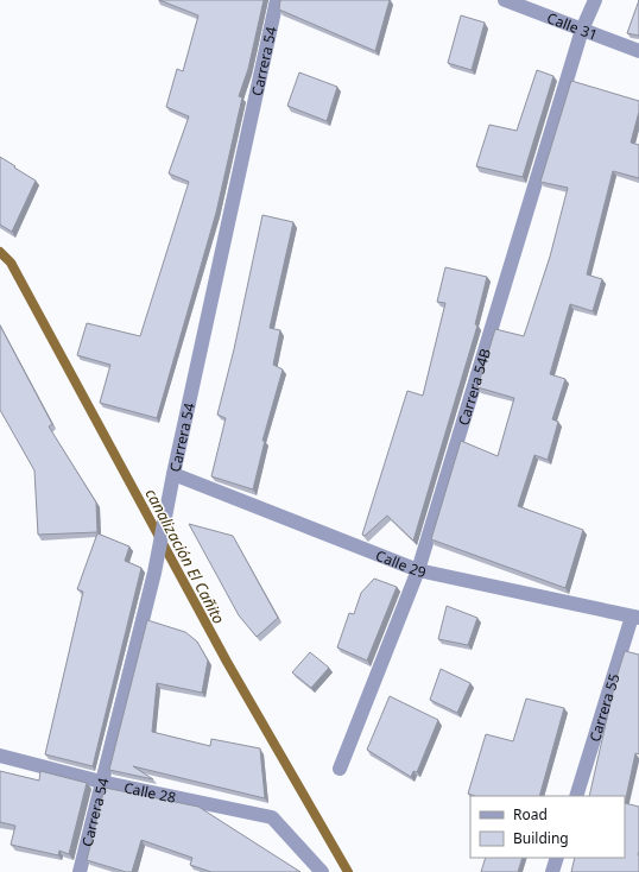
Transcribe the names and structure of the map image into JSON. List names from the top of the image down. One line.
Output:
{"streets":{"street":["Calle 31","Carrera 54","Carrera 54B","Calle 29","Carrera 55","Calle 28"]},"crossings":[["Calle 31","Carrera 54B"],["Carrera 54","Calle 29"],["Carrera 54","Calle 28"],["Carrera 54B","Calle 29"],["Calle 29","Carrera 55"]],"water":["canalización El Cañito"],"legend":["Road","Building"]}
